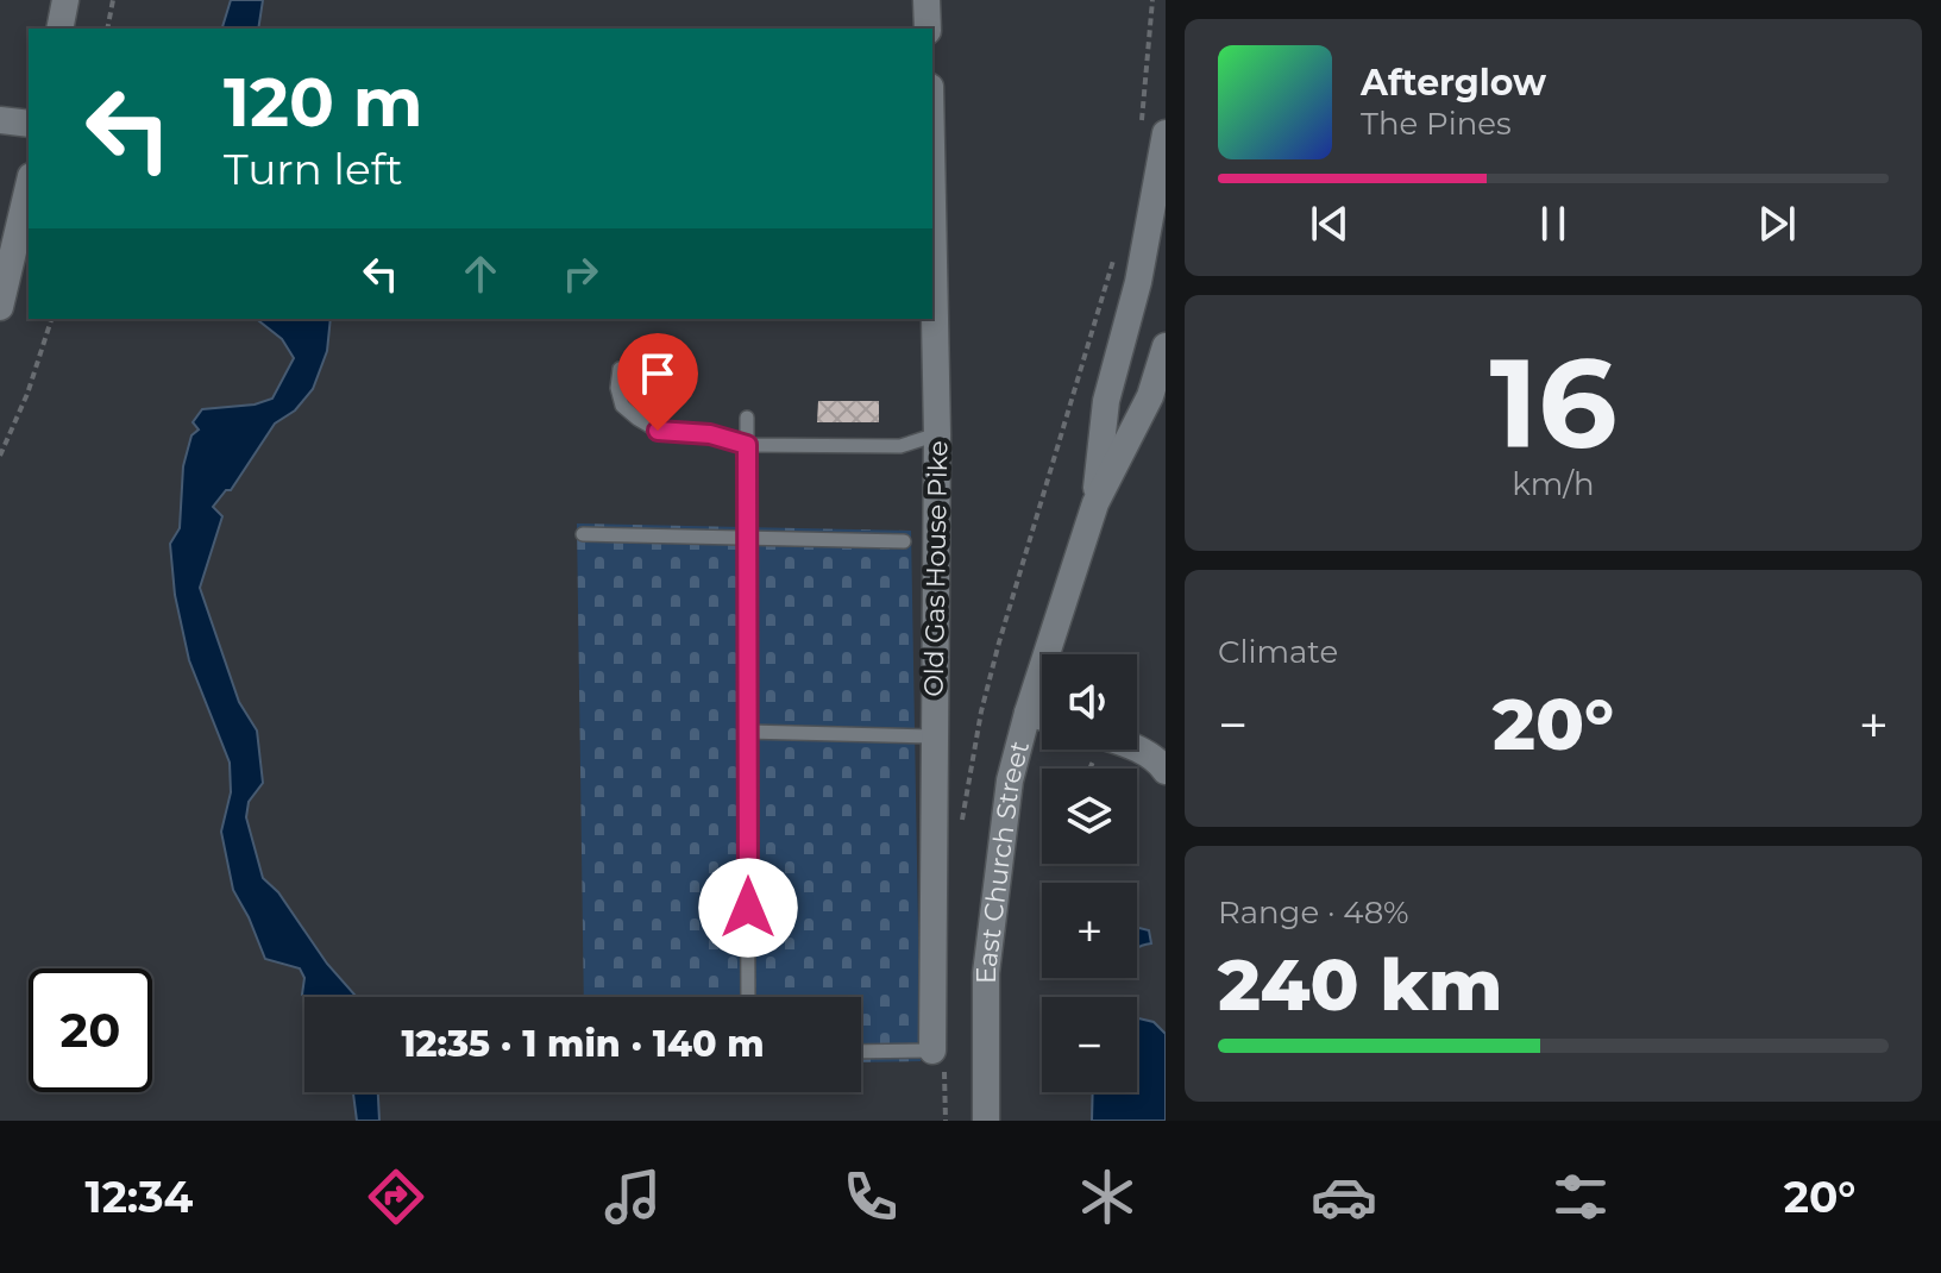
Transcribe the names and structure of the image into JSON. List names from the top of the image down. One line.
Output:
{"streets":{"street":["Old Gas House Pike","East Church Street"]},"page":{"turn":["120 m","Turn left"],"song":["Afterglow","The Pines"],"tile":[["16","km/h"],"Climate",["Range · 48%","240 km"]],"map_buttons":["+","−"],"heat":["−","20°","+"],"limit":"20","trip":"12:35 · 1 min · 140 m","tabs":["12:34","20°"]}}
